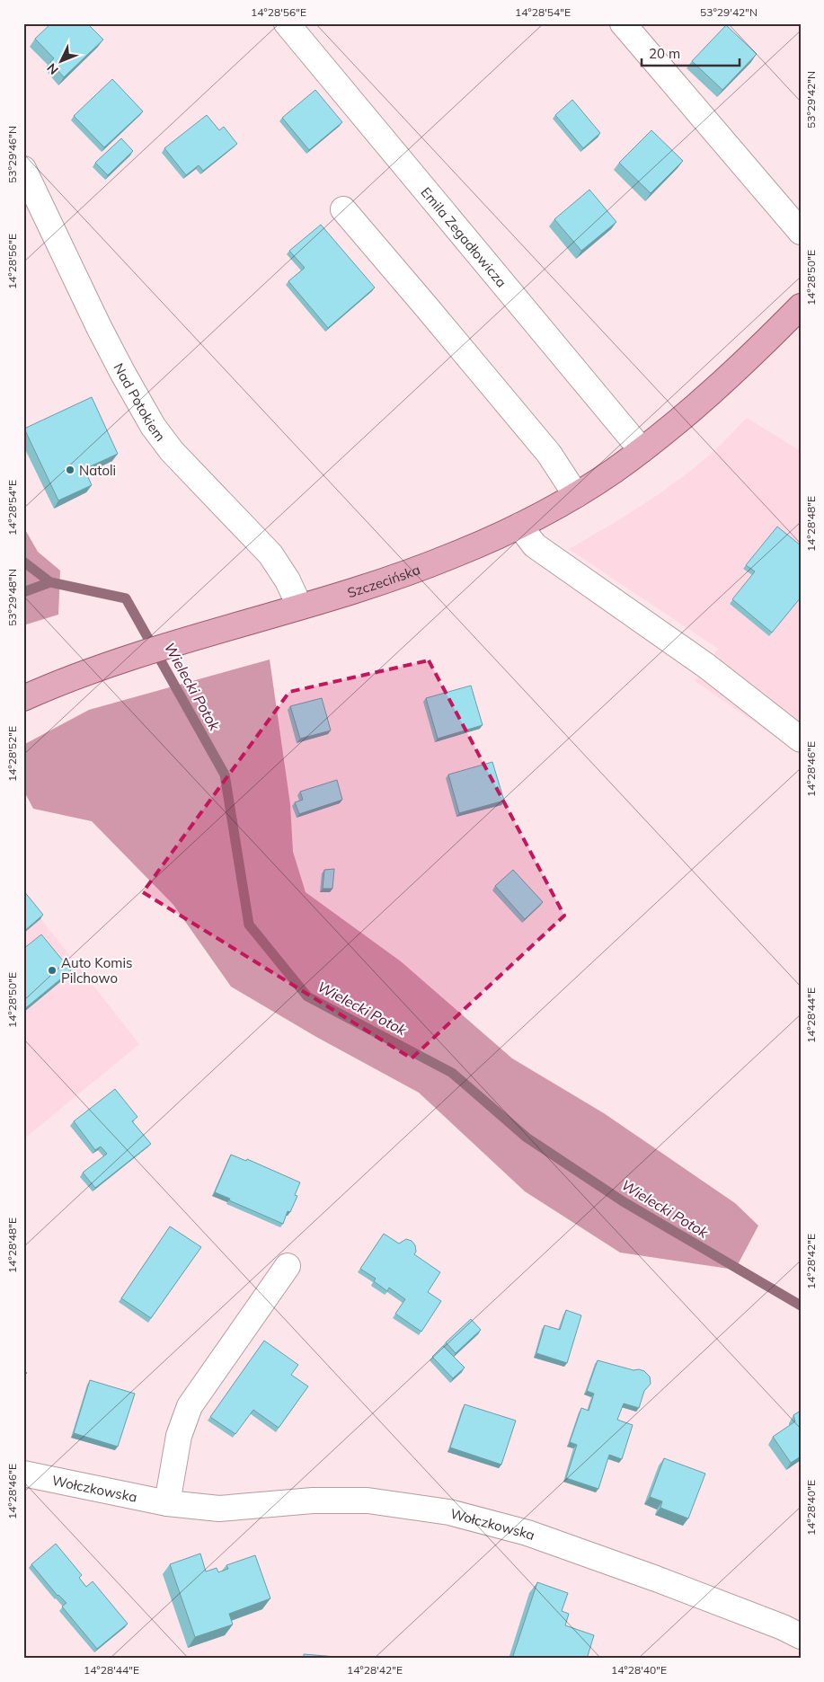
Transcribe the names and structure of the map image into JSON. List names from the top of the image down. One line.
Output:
{"streets":{"main road":["Szczecińska"],"street":["Emila Zegadłowicza","Nad Potokiem","Wołczkowska"]},"crossings":[["Emila Zegadłowicza","Szczecińska"],["Nad Potokiem","Szczecińska"]],"water":["Wielecki Potok"],"places":["Natoli","Auto Komis Pilchowo"],"scale_bar":"20 m","north":"bottom left","coordinates":["14°28'56\"E","14°28'54\"E","53°29'42\"N","53°29'46\"N","14°28'50\"E","14°28'48\"E","53°29'48\"N","14°28'52\"E","14°28'46\"E","14°28'44\"E","14°28'42\"E","14°28'40\"E"]}
